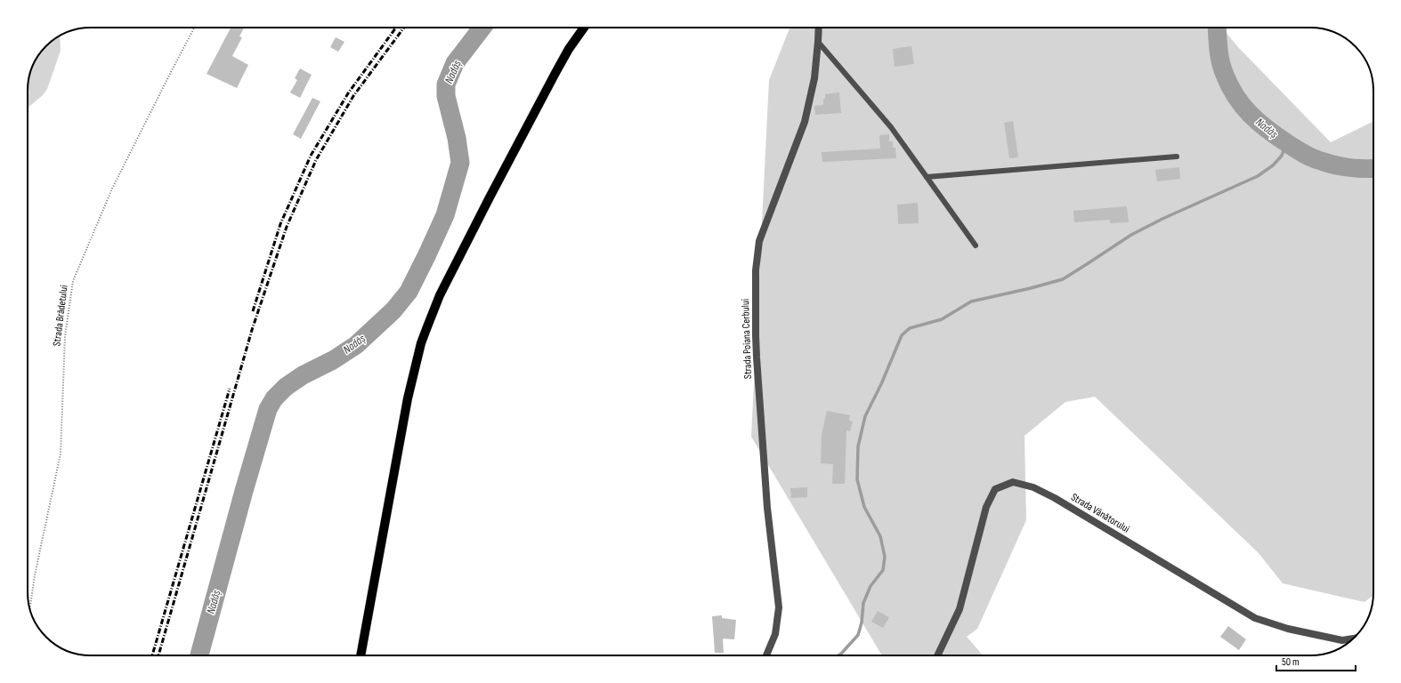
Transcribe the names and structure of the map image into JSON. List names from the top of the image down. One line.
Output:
{"streets":{"street":["Strada Poiana Cerbului","Strada Vânătorului"],"path":["Strada Brădetului"]},"water":["Nadăș"],"scale_bar":"50 m"}
